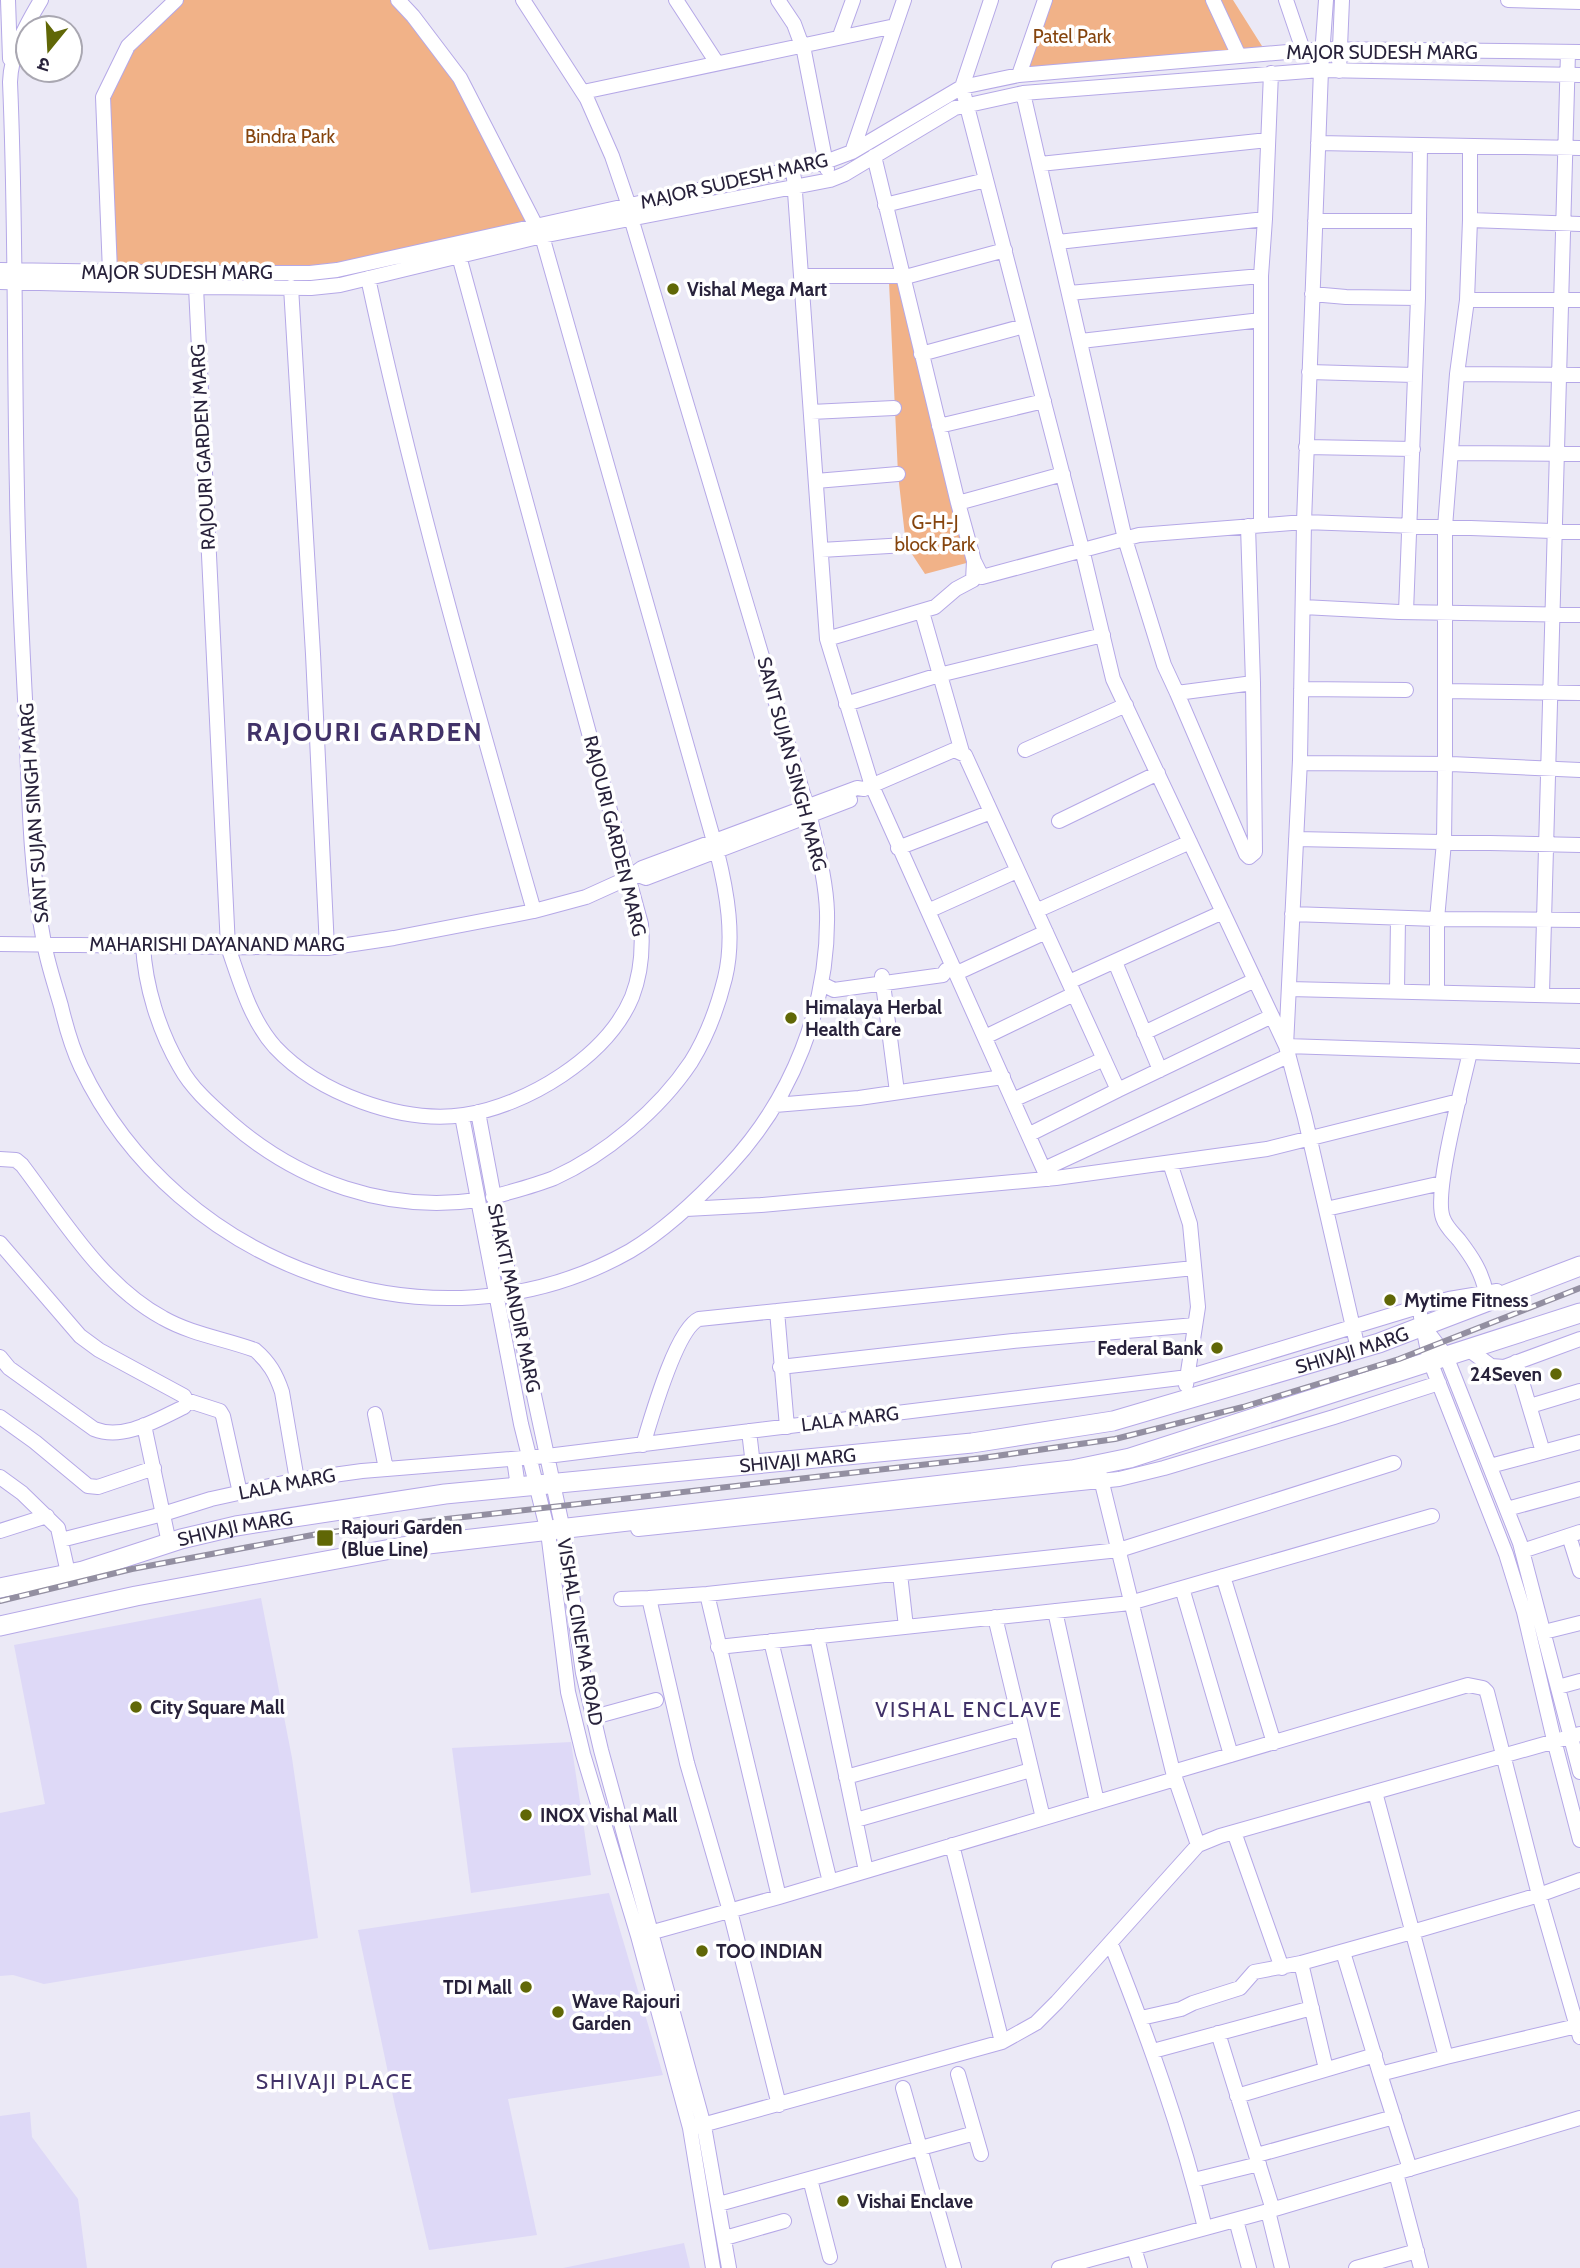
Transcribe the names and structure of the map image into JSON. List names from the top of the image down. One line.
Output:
{"streets":{"main road":["SHIVAJI MARG"],"street":["MAJOR SUDESH MARG","RAJOURI GARDEN MARG","SANT SUJAN SINGH MARG","MAHARISHI DAYANAND MARG","SHAKTI MANDIR MARG","LALA MARG","VISHAL CINEMA ROAD"]},"crossings":[["MAJOR SUDESH MARG","RAJOURI GARDEN MARG"],["MAJOR SUDESH MARG","SANT SUJAN SINGH MARG"],["RAJOURI GARDEN MARG","MAHARISHI DAYANAND MARG"],["RAJOURI GARDEN MARG","SHAKTI MANDIR MARG"],["SANT SUJAN SINGH MARG","MAHARISHI DAYANAND MARG"],["SANT SUJAN SINGH MARG","SHAKTI MANDIR MARG"],["SHAKTI MANDIR MARG","SHIVAJI MARG"],["SHAKTI MANDIR MARG","LALA MARG"],["SHAKTI MANDIR MARG","VISHAL CINEMA ROAD"],["SHIVAJI MARG","LALA MARG"],["SHIVAJI MARG","VISHAL CINEMA ROAD"]],"districts":["RAJOURI GARDEN","VISHAL ENCLAVE","SHIVAJI PLACE"],"parks":["Patel Park","Bindra Park","G-H-J block Park"],"places":{"other":["Vishal Mega Mart","Himalaya Herbal Health Care","Mytime Fitness","Federal Bank","24Seven","City Square Mall","INOX Vishal Mall","TOO INDIAN","TDI Mall","Wave Rajouri Garden","Vishai Enclave"],"transit":["Rajouri Garden (Blue Line)"]},"north":"bottom"}
